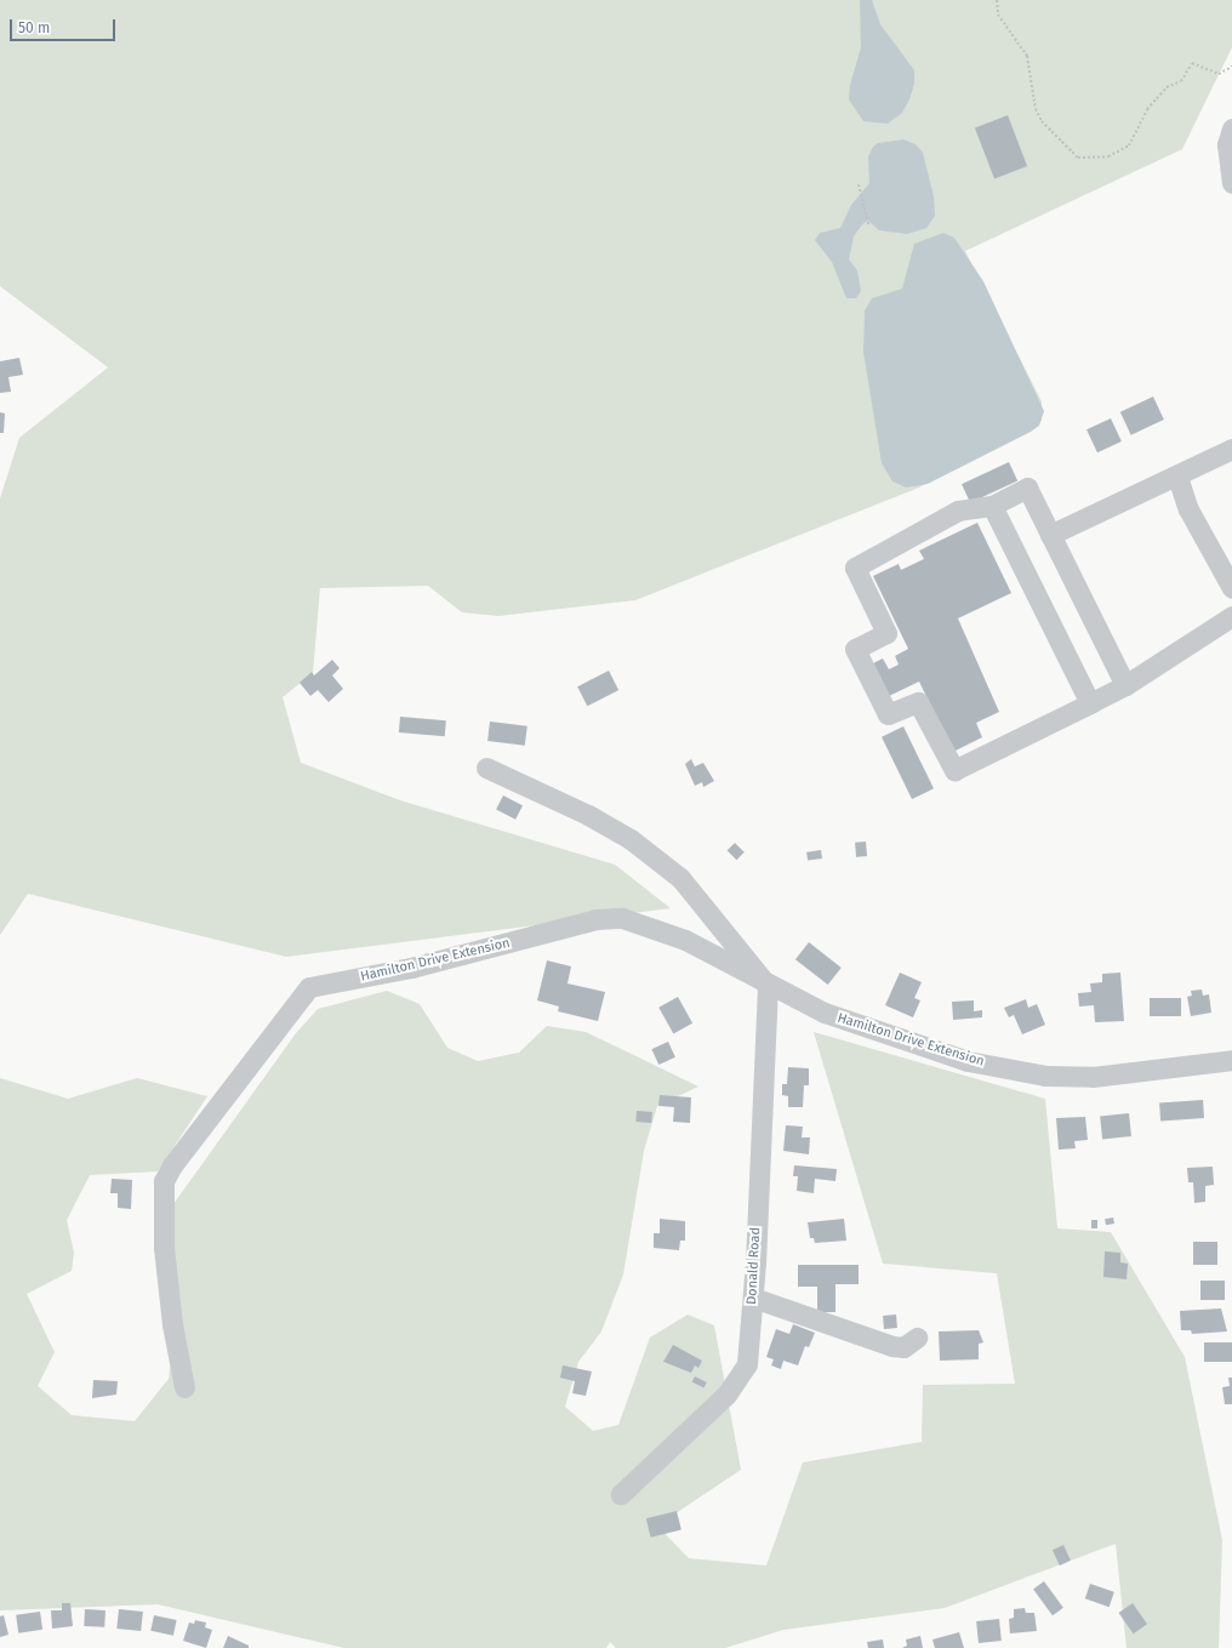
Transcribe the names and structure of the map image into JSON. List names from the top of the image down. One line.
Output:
{"streets":{"street":["Hamilton Drive Extension","Donald Road"]},"crossings":[["Hamilton Drive Extension","Donald Road"]],"scale_bar":"50 m"}
